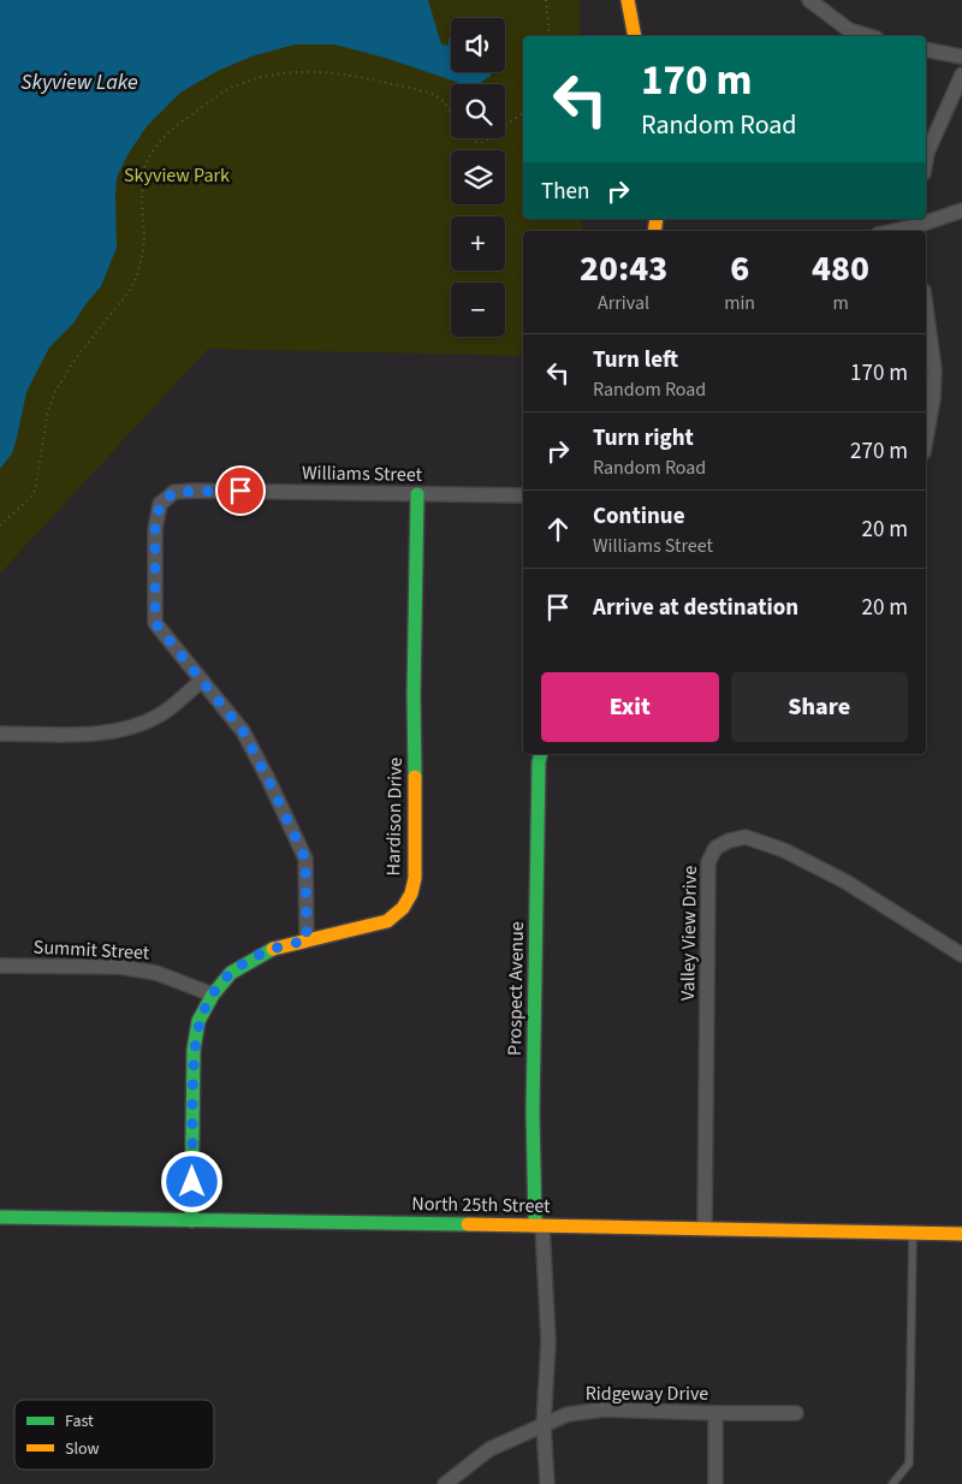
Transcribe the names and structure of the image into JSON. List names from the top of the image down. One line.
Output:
{"streets":{"street":["Williams Street","Hardison Drive","Valley View Drive","Summit Street","Prospect Avenue","North 25th Street","Ridgeway Drive"]},"crossings":[["Williams Street","Hardison Drive"],["Hardison Drive","Summit Street"],["Hardison Drive","North 25th Street"],["Valley View Drive","North 25th Street"],["Prospect Avenue","North 25th Street"],["Prospect Avenue","Ridgeway Drive"]],"water":["Skyview Lake"],"parks":["Skyview Park"],"legend":["Fast","Slow"],"page":{"map_buttons":["+","−"],"turn":["170 m","Random Road"],"then":"Then","eta":["20:43","Arrival","6","min","480","m"],"list":[{"name":"Turn left","note":"Random Road","value":"170 m"},{"name":"Turn right","note":"Random Road","value":"270 m"},{"name":"Continue","note":"Williams Street","value":"20 m"},{"name":"Arrive at destination","value":"20 m"}],"buttons":["Exit","Share"]}}
